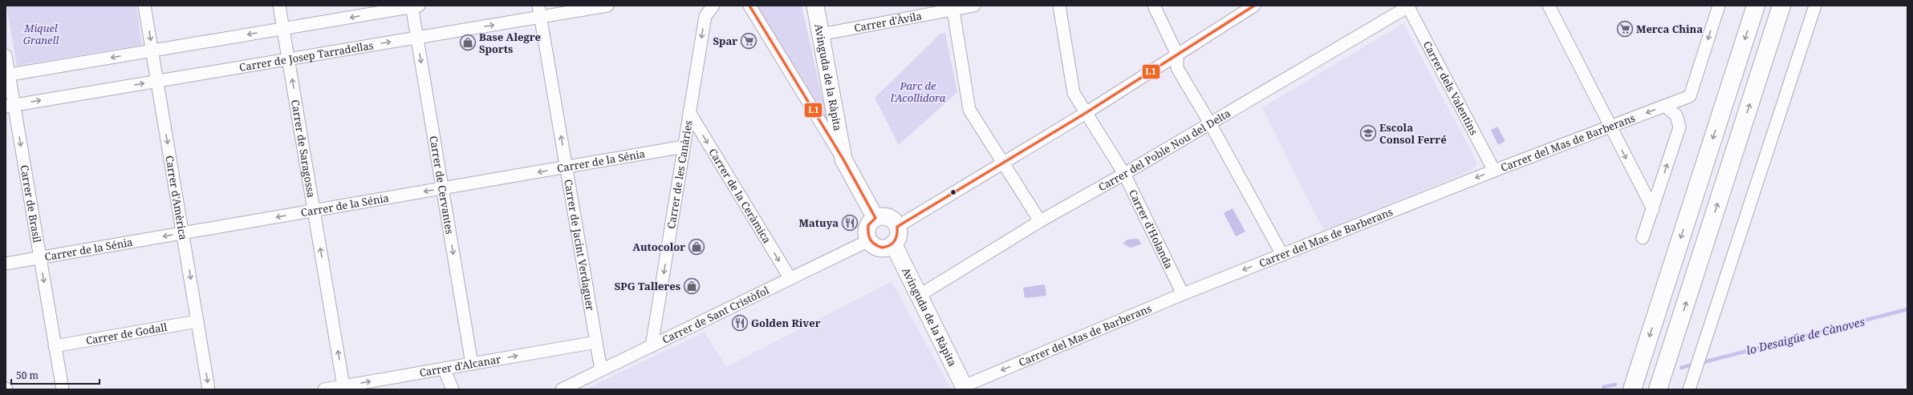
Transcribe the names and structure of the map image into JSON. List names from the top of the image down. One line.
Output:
{"streets":{"street":["Carrer d'Àvila","Carrer de Josep Tarradellas","Avinguda de la Ràpita","Carrer dels Valentins","Carrer del Mas de Barberans","Carrer de Saragossa","Carrer del Poble Nou del Delta","Carrer de la Sénia","Carrer de les Canàries","Carrer de Cervantes","Carrer de la Ceràmica","Carrer d'Amèrica","Carrer de Brasil","Carrer d'Holanda","Carrer de Jacint Verdaguer","Carrer de Sant Cristòfol","Carrer de Godall","Carrer d'Alcanar"]},"crossings":[["Carrer d'Àvila","Avinguda de la Ràpita"],["Carrer de Josep Tarradellas","Carrer de Saragossa"],["Carrer de Josep Tarradellas","Carrer de Cervantes"],["Carrer de Josep Tarradellas","Carrer d'Amèrica"],["Carrer de Josep Tarradellas","Carrer de Brasil"],["Carrer de Josep Tarradellas","Carrer de Jacint Verdaguer"],["Avinguda de la Ràpita","Carrer del Mas de Barberans"],["Avinguda de la Ràpita","Carrer del Poble Nou del Delta"],["Avinguda de la Ràpita","Carrer de Sant Cristòfol"],["Carrer dels Valentins","Carrer del Mas de Barberans"],["Carrer dels Valentins","Carrer del Poble Nou del Delta"],["Carrer del Mas de Barberans","Carrer d'Holanda"],["Carrer de Saragossa","Carrer de la Sénia"],["Carrer de Saragossa","Carrer d'Alcanar"],["Carrer del Poble Nou del Delta","Carrer d'Holanda"],["Carrer de la Sénia","Carrer de les Canàries"],["Carrer de la Sénia","Carrer de Cervantes"],["Carrer de la Sénia","Carrer d'Amèrica"],["Carrer de la Sénia","Carrer de Brasil"],["Carrer de la Sénia","Carrer de Jacint Verdaguer"],["Carrer de les Canàries","Carrer de la Ceràmica"],["Carrer de les Canàries","Carrer de Sant Cristòfol"],["Carrer de Cervantes","Carrer d'Alcanar"],["Carrer de la Ceràmica","Carrer de Sant Cristòfol"],["Carrer d'Amèrica","Carrer de Godall"],["Carrer de Brasil","Carrer de Godall"],["Carrer de Jacint Verdaguer","Carrer de Sant Cristòfol"],["Carrer de Jacint Verdaguer","Carrer d'Alcanar"]],"one_way":["Carrer del Mas de Barberans","Carrer de Saragossa","Carrer de la Sénia","Carrer de les Canàries","Carrer de Cervantes","Carrer d'Amèrica","Carrer de Brasil","Carrer de Jacint Verdaguer","Carrer d'Alcanar"],"water":["lo Desaigüe de Cànoves"],"parks":["Miquel Granell","Parc de l'Acollidora"],"places":{"supermarket":["Merca China","Spar"],"shop":["Base Alegre Sports","Autocolor","SPG Talleres"],"school or university":["Escola Consol Ferré"],"restaurant":["Matuya","Golden River"]},"lines":["transit line L1"],"scale_bar":"50 m"}
